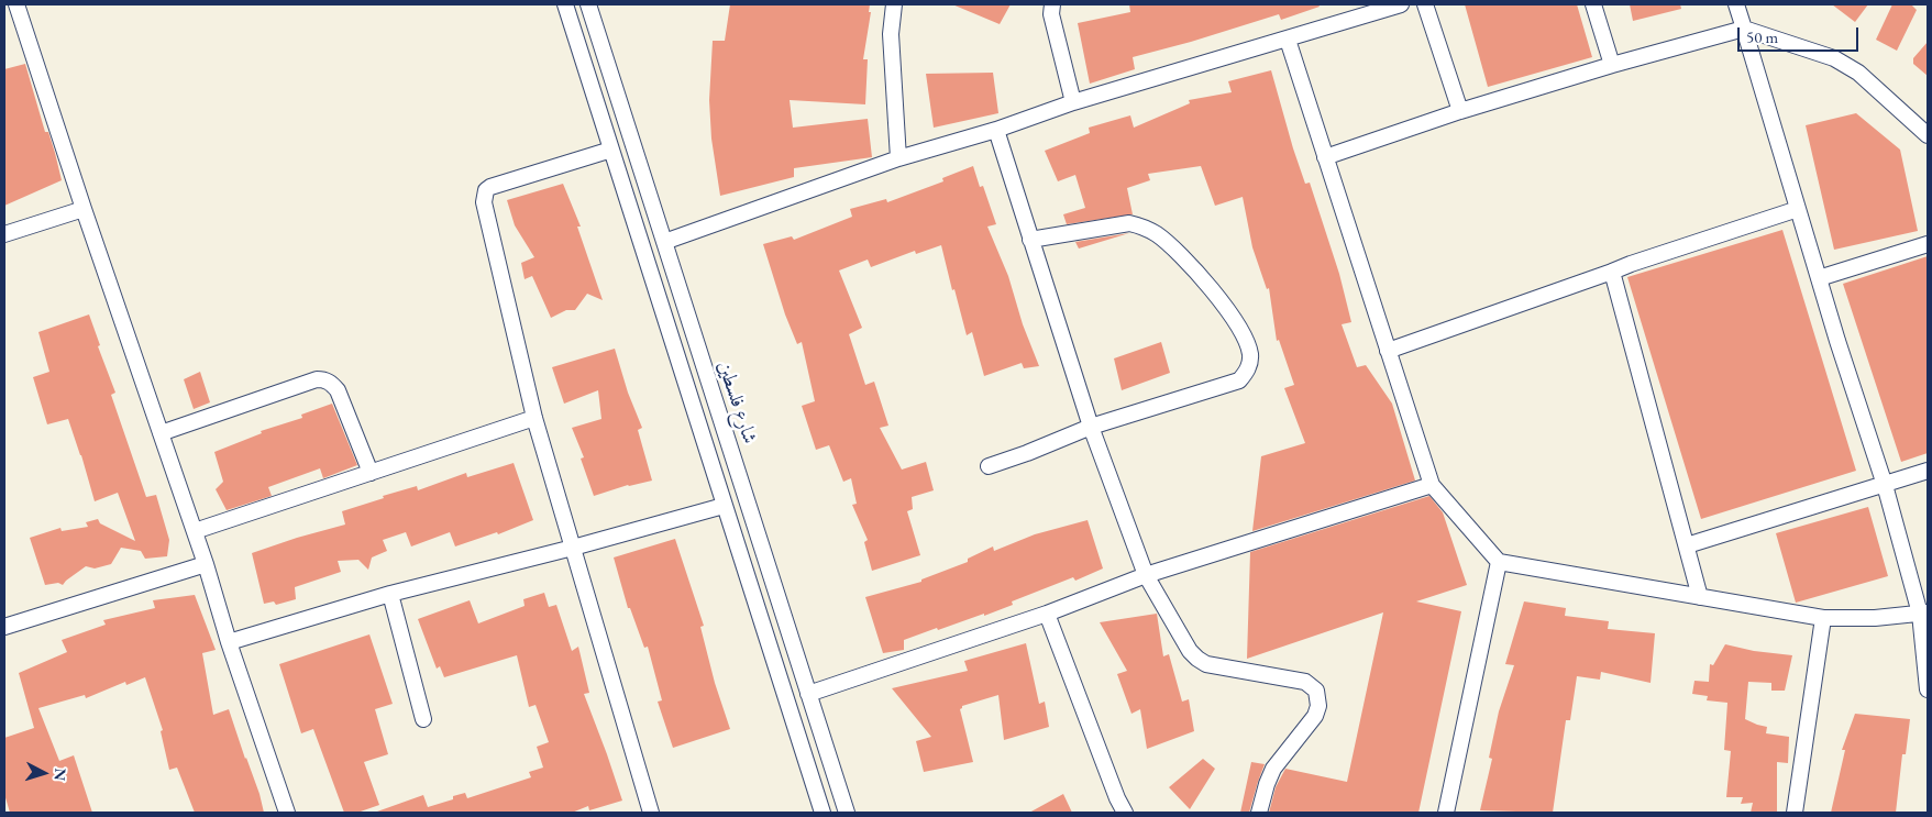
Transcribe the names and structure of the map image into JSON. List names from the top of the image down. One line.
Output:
{"streets":{"street":["شارع فلسطين"]},"scale_bar":"50 m","north":"right"}
